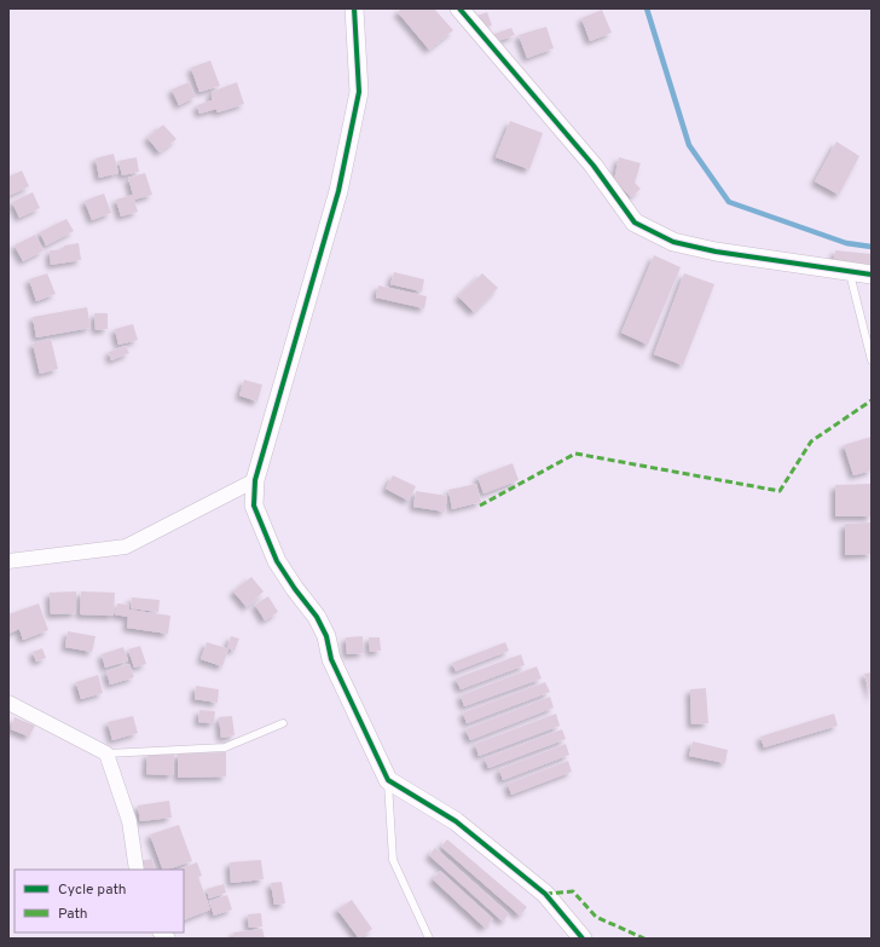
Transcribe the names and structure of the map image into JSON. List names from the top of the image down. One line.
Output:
{"legend":["Cycle path","Path"]}
